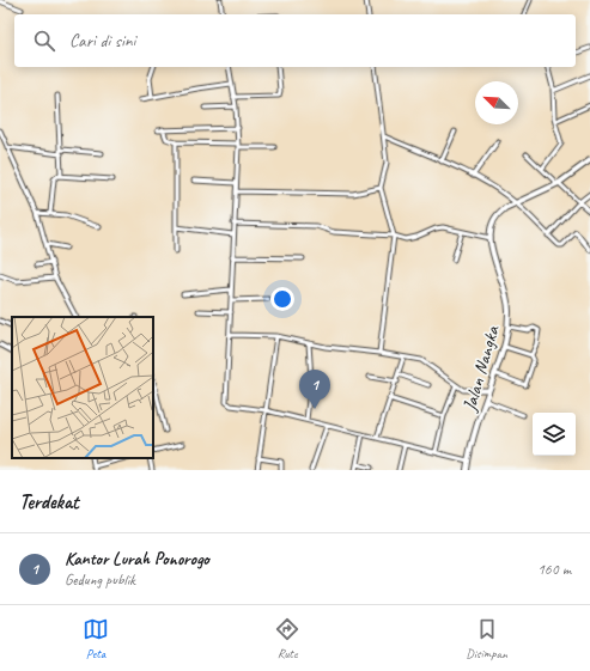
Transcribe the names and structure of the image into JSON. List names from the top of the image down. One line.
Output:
{"streets":{"street":["Jalan Nangka"]},"north":"top left","page":{"search":"Cari di sini","pins":"1","heading":"Terdekat","list":[{"mark":"1","name":"Kantor Lurah Ponorogo","note":"Gedung publik","value":"160 m"}],"nav":["Peta","Rute","Disimpan"]}}
